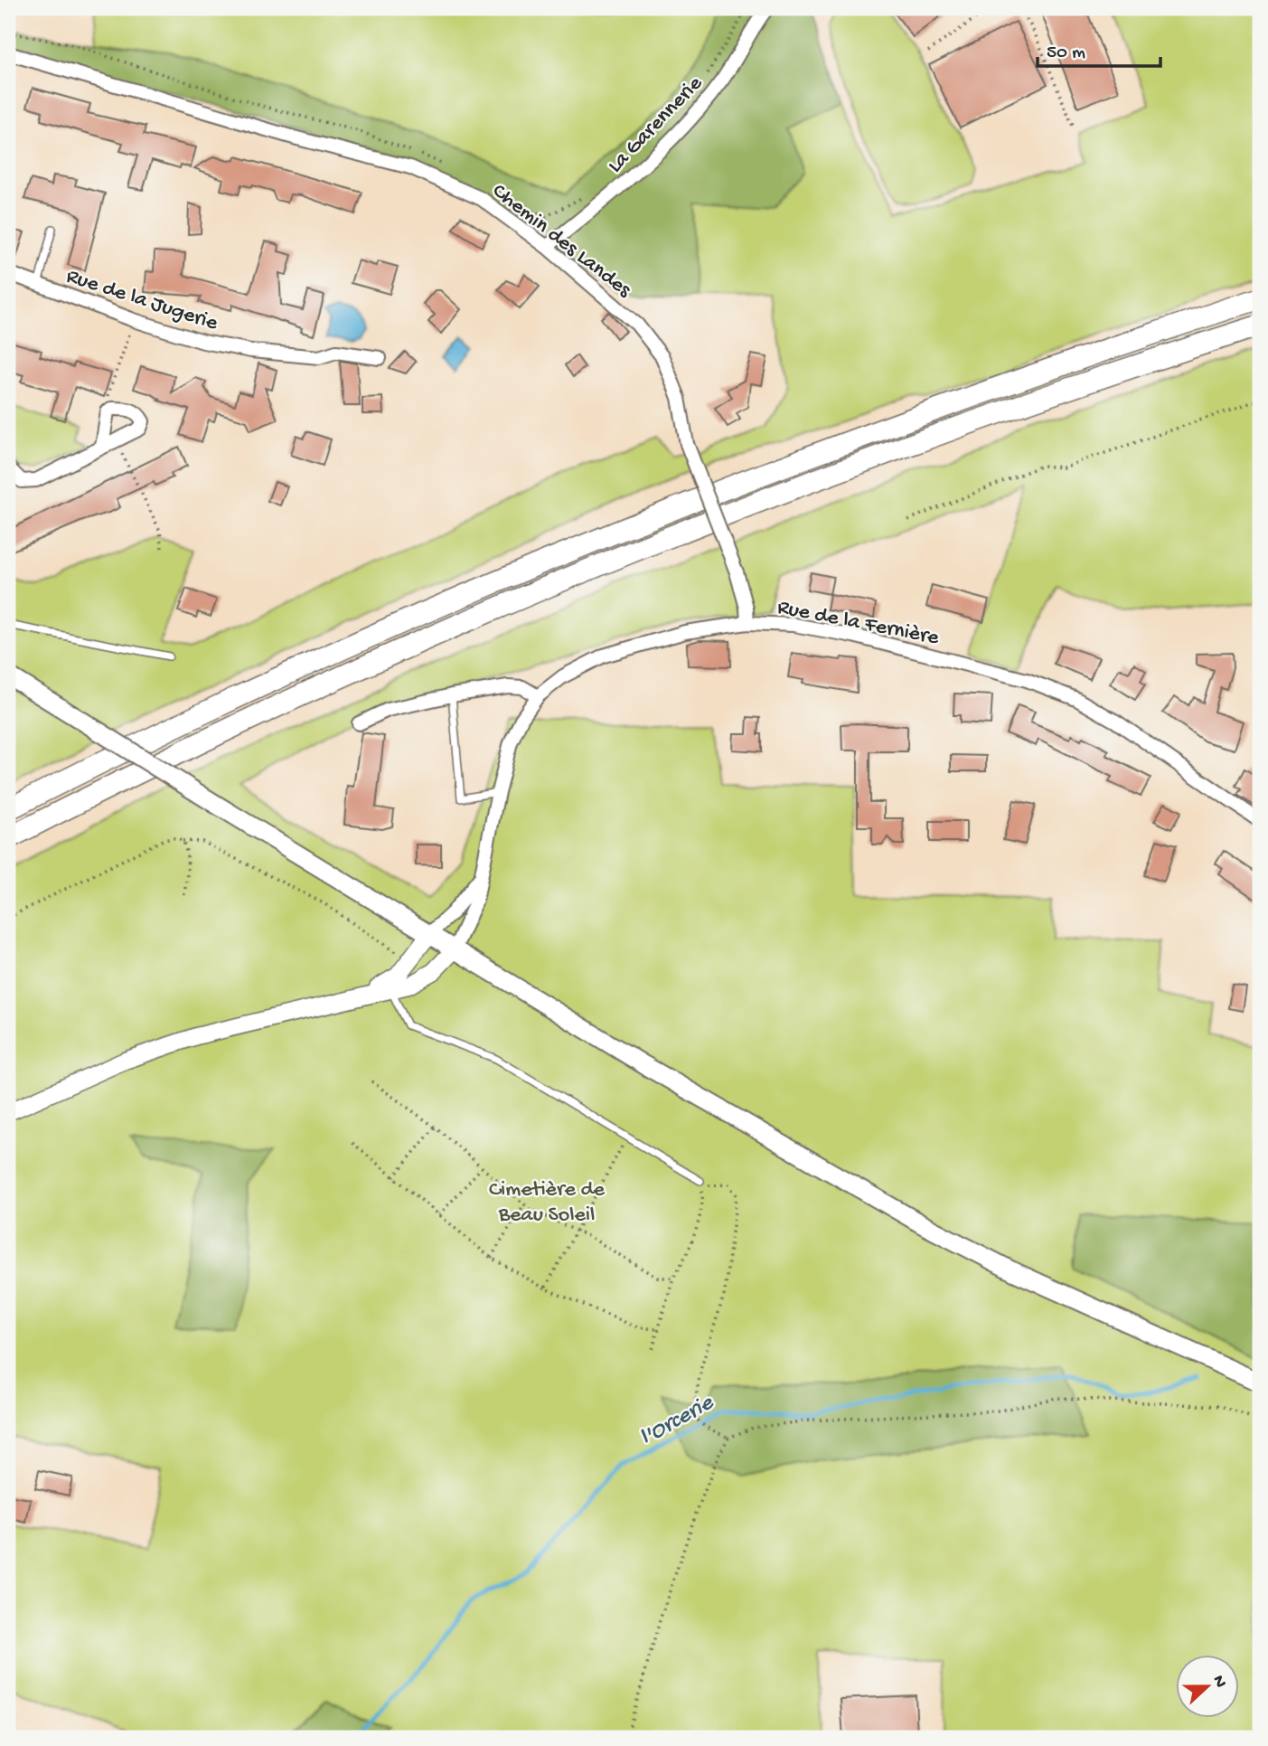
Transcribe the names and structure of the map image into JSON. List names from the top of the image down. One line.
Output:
{"streets":{"street":["La Garennerie","Chemin des Landes","Rue de la Jugerie","Rue de la Fernière"]},"crossings":[["La Garennerie","Chemin des Landes"],["Chemin des Landes","Rue de la Fernière"]],"water":["l'Orcerie"],"parks":["Cimetière de Beau Soleil"],"scale_bar":"50 m","north":"right"}
